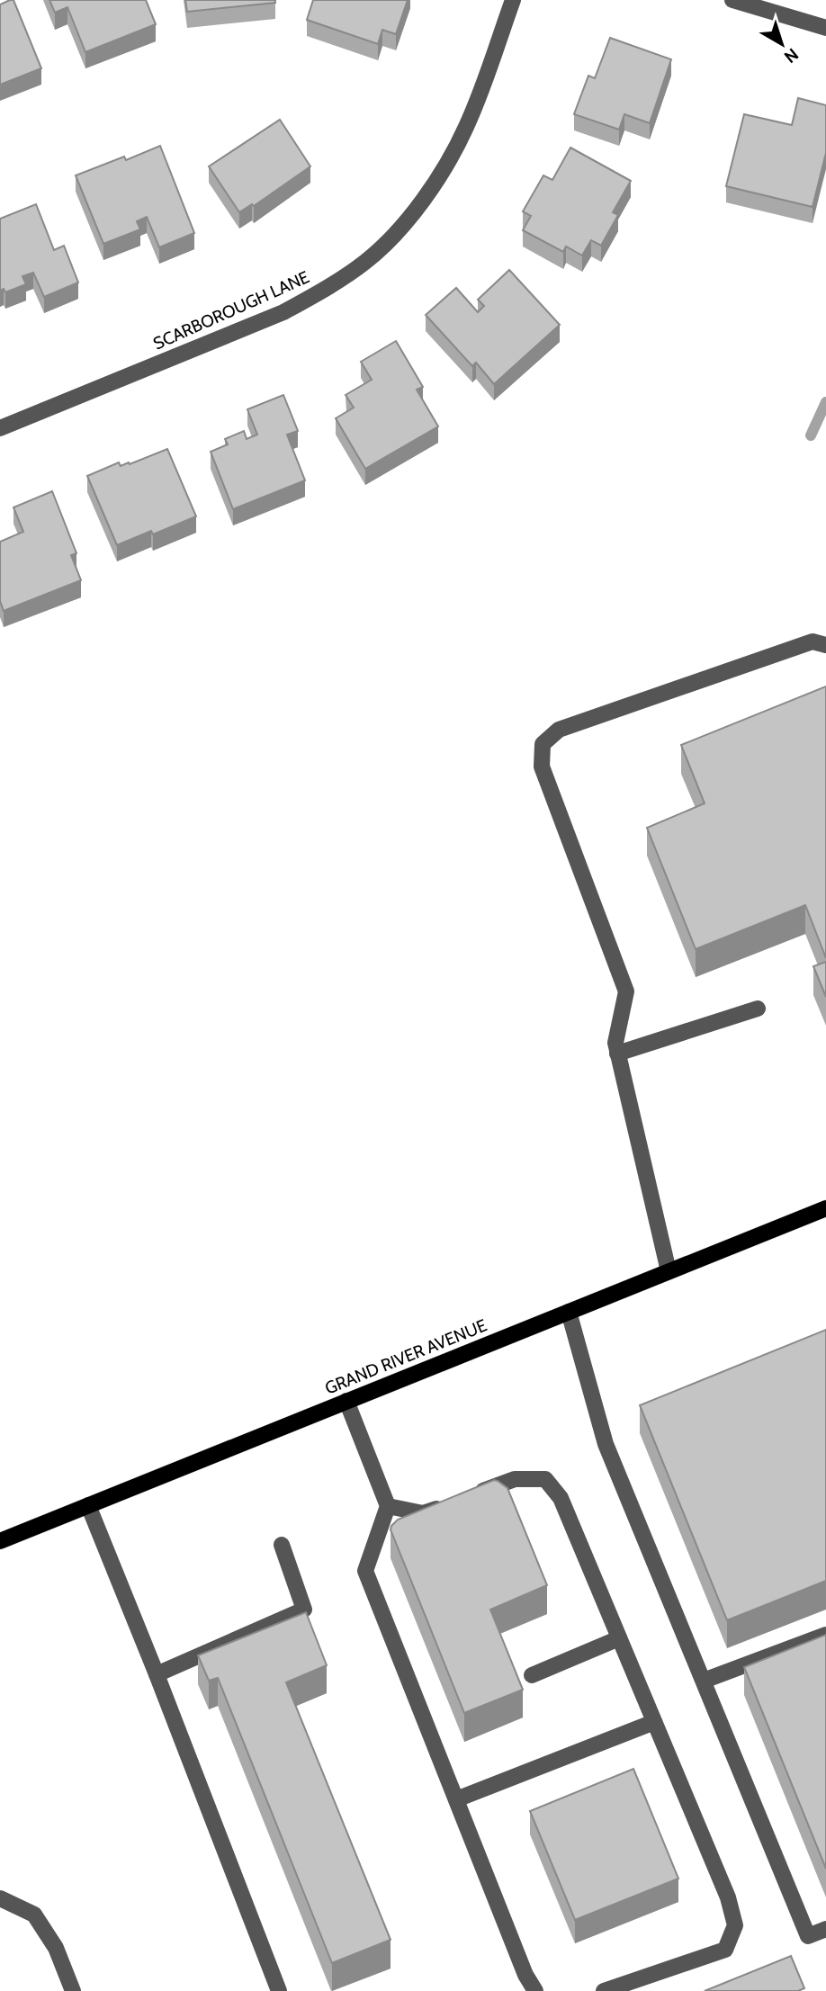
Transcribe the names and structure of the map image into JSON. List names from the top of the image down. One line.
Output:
{"streets":{"main road":["GRAND RIVER AVENUE"],"street":["SCARBOROUGH LANE"]},"north":"bottom right"}
